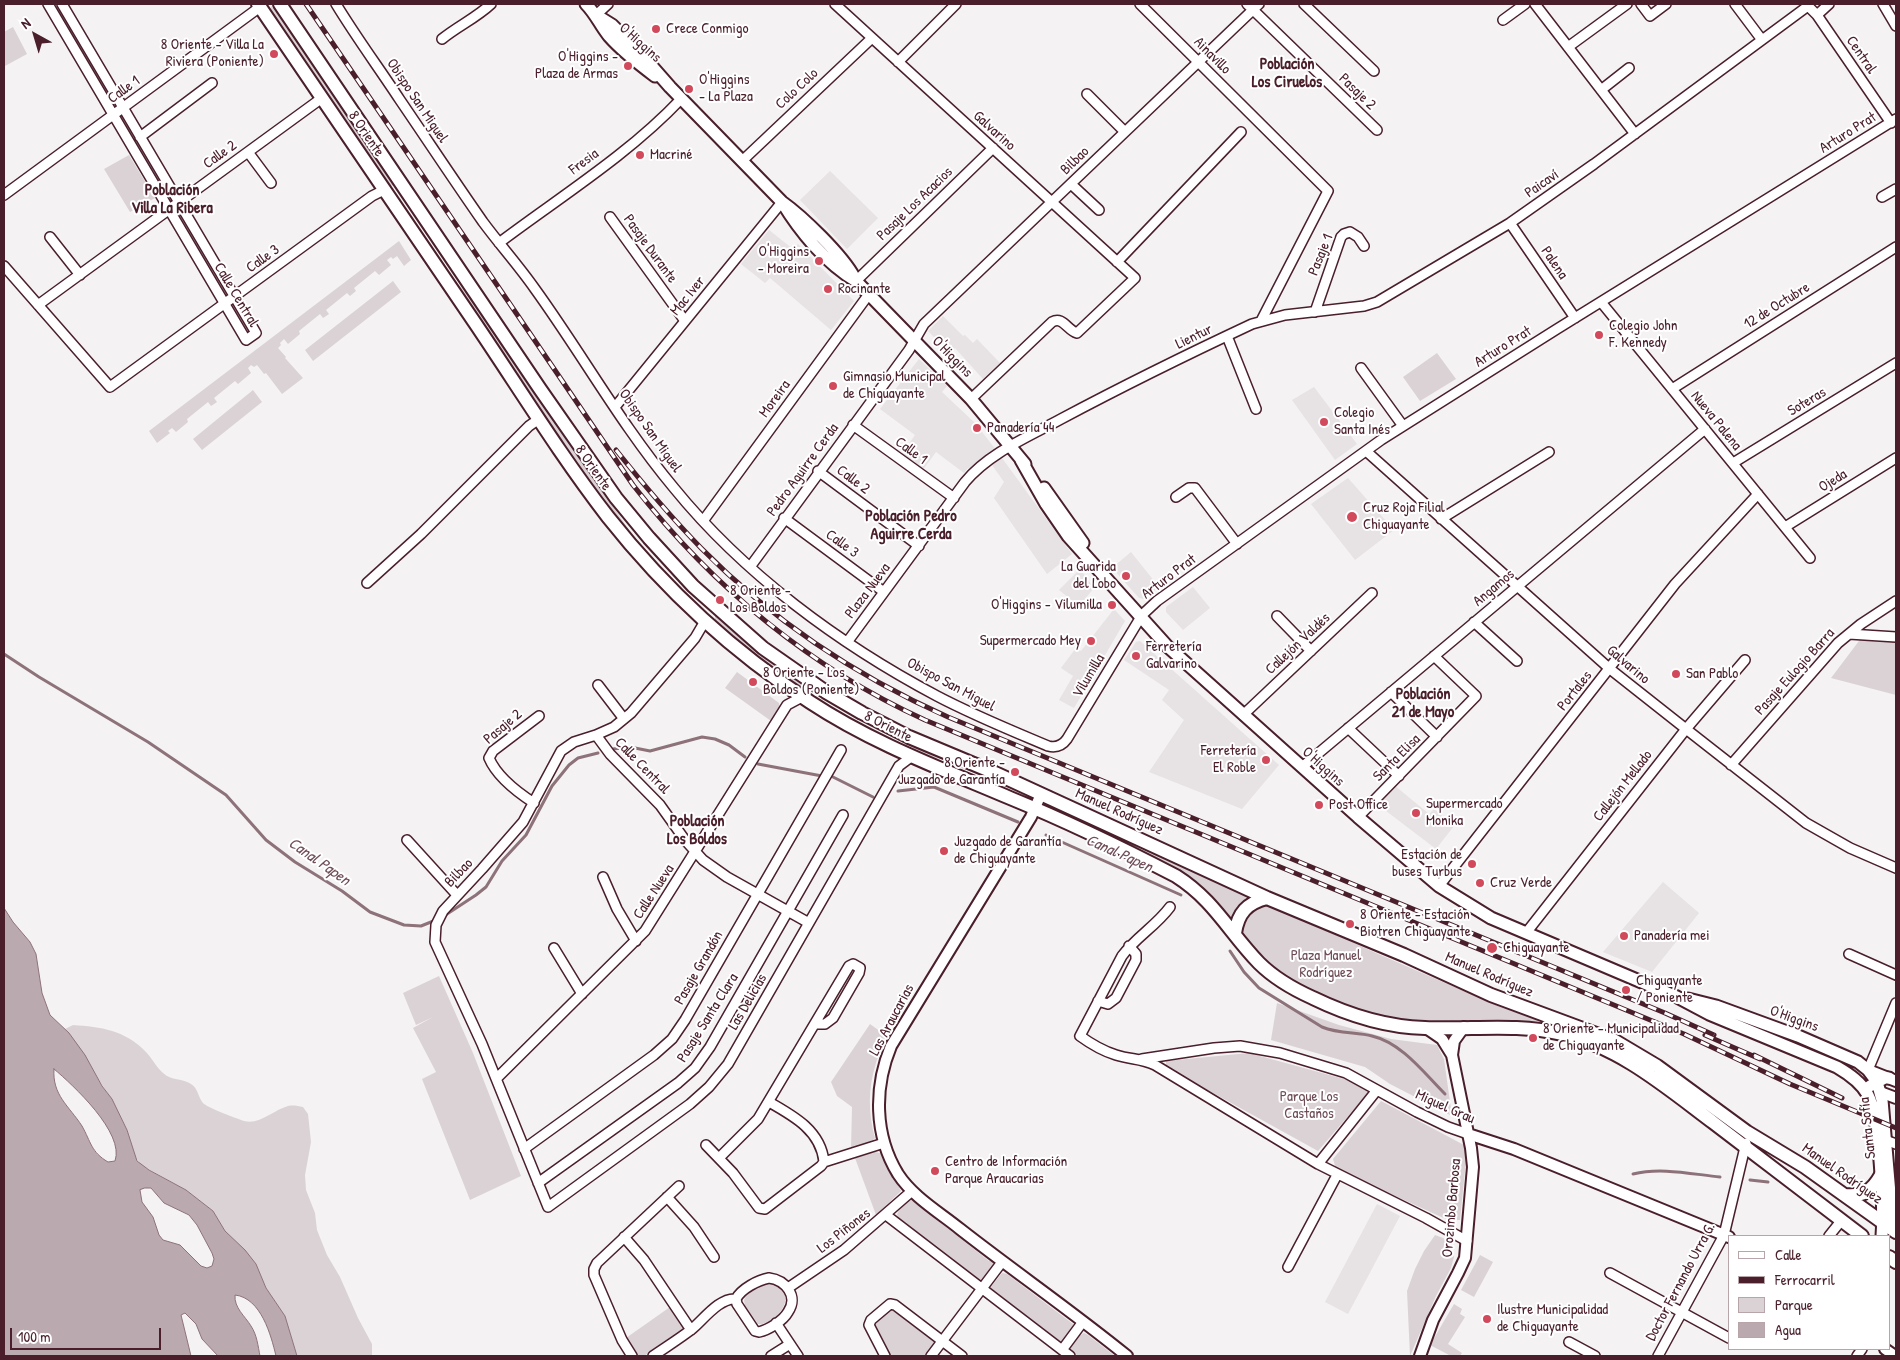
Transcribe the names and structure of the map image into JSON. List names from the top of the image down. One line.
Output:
{"streets":{"main road":["O'Higgins","8 Oriente","Manuel Rodríguez","Santa Sofía"],"street":["Central","Ainavillo","Colo Colo","Calle 1","Pasaje 2","Obispo San Miguel","Galvarino","Arturo Prat","Calle 2","Bilbao","Fresia","Paicaví","Pasaje Los Acacios","Pasaje Durante","Pasaje 1","Calle 3","Palena","Calle Central","Mac Iver","12 de Octubre","Lientur","Moreira","Soteras","Nueva Palena","Pedro Aguirre Cerda","Ojeda","Angamos","Plaza Nueva","Callejón Valdés","Pasaje Eulogio Barra","Vilumilla","Portales","Santa Elisa","Callejón Mellado","Calle Nueva","Pasaje Grandón","Las Delicias","Pasaje Santa Clara","Las Araucarias","Miguel Grau","Orozimbo Barbosa","Los Piñones","Doctor Fernando Urra G."]},"crossings":[["O'Higgins","Colo Colo"],["O'Higgins","Galvarino"],["O'Higgins","Arturo Prat"],["O'Higgins","Bilbao"],["O'Higgins","Fresia"],["O'Higgins","Pasaje Los Acacios"],["O'Higgins","Mac Iver"],["O'Higgins","Lientur"],["O'Higgins","Moreira"],["O'Higgins","Pedro Aguirre Cerda"],["O'Higgins","Angamos"],["O'Higgins","Plaza Nueva"],["O'Higgins","Callejón Valdés"],["O'Higgins","Vilumilla"],["O'Higgins","Portales"],["O'Higgins","Santa Elisa"],["O'Higgins","Callejón Mellado"],["O'Higgins","Santa Sofía"],["Central","Arturo Prat"],["Central","Paicaví"],["Ainavillo","Bilbao"],["Ainavillo","Paicaví"],["Ainavillo","Lientur"],["Colo Colo","Galvarino"],["Calle 1","8 Oriente"],["Calle 1","Calle Central"],["Calle 1","Pedro Aguirre Cerda"],["Calle 1","Plaza Nueva"],["Pasaje 2","Bilbao"],["Obispo San Miguel","Fresia"],["Obispo San Miguel","Mac Iver"],["Obispo San Miguel","Moreira"],["Obispo San Miguel","Pedro Aguirre Cerda"],["Obispo San Miguel","Plaza Nueva"],["Obispo San Miguel","Vilumilla"],["Galvarino","Arturo Prat"],["Galvarino","Bilbao"],["Galvarino","Pasaje Los Acacios"],["Galvarino","Angamos"],["Galvarino","Pasaje Eulogio Barra"],["Galvarino","Portales"],["Galvarino","Callejón Mellado"],["Arturo Prat","Palena"],["Arturo Prat","Nueva Palena"],["Arturo Prat","Vilumilla"],["8 Oriente","Calle 2"],["8 Oriente","Bilbao"],["8 Oriente","Calle 3"],["8 Oriente","Manuel Rodríguez"],["8 Oriente","Calle Nueva"],["8 Oriente","Las Delicias"],["8 Oriente","Las Araucarias"],["Calle 2","Calle 3"],["Calle 2","Calle Central"],["Calle 2","Pedro Aguirre Cerda"],["Calle 2","Plaza Nueva"],["Bilbao","Calle Central"],["Bilbao","Pedro Aguirre Cerda"],["Bilbao","Calle Nueva"],["Bilbao","Pasaje Grandón"],["Bilbao","Las Delicias"],["Bilbao","Pasaje Santa Clara"],["Paicaví","Pasaje 1"],["Paicaví","Palena"],["Paicaví","Lientur"],["Pasaje Durante","Mac Iver"],["Calle 3","Calle Central"],["Calle 3","Pedro Aguirre Cerda"],["Calle 3","Plaza Nueva"],["Calle Central","Calle Nueva"],["Calle Central","Pasaje Grandón"],["Calle Central","Las Delicias"],["Calle Central","Pasaje Santa Clara"],["12 de Octubre","Nueva Palena"],["Lientur","Plaza Nueva"],["Soteras","Nueva Palena"],["Nueva Palena","Ojeda"],["Nueva Palena","Angamos"],["Nueva Palena","Portales"],["Angamos","Santa Elisa"],["Manuel Rodríguez","Las Araucarias"],["Manuel Rodríguez","Santa Sofía"],["Manuel Rodríguez","Doctor Fernando Urra G."],["Las Araucarias","Los Piñones"],["Miguel Grau","Orozimbo Barbosa"],["Miguel Grau","Doctor Fernando Urra G."]],"districts":["Población Los Ciruelos","Población Villa La Ribera","Población Pedro Aguirre Cerda","Población 21 de Mayo","Población Los Boldos"],"water":["Canal Papen"],"parks":["Plaza Manuel Rodríguez","Parque Los Castaños"],"places":["Crece Conmigo","8 Oriente - Villa La Riviera (Poniente)","O'Higgins - Plaza de Armas","O'Higgins - La Plaza","Macriné","O'Higgins - Moreira","Rocinante","Colegio John F. Kennedy","Gimnasio Municipal de Chiguayante","Colegio Santa Inés","Panadería 44","Cruz Roja Filial Chiguayante","La Guarida del Lobo","8 Oriente - Los Boldos","O'Higgins - Vilumilla","Supermercado Mey","Ferretería Galvarino","San Pablo","8 Oriente - Los Boldos (Poniente)","Ferretería El Roble","8 Oriente - Juzgado de Garantía","Post Office","Supermercado Monika","Juzgado de Garantía de Chiguayante","Estación de buses Turbus","Cruz Verde","8 Oriente - Estación Biotren Chiguayante","Panadería mei","Chiguayante","Chiguayante / Poniente","8 Oriente - Municipalidad de Chiguayante","Centro de Información Parque Araucarias","Ilustre Municipalidad de Chiguayante"],"legend":["Calle","Ferrocarril","Parque","Agua"],"scale_bar":"100 m","north":"top left"}
